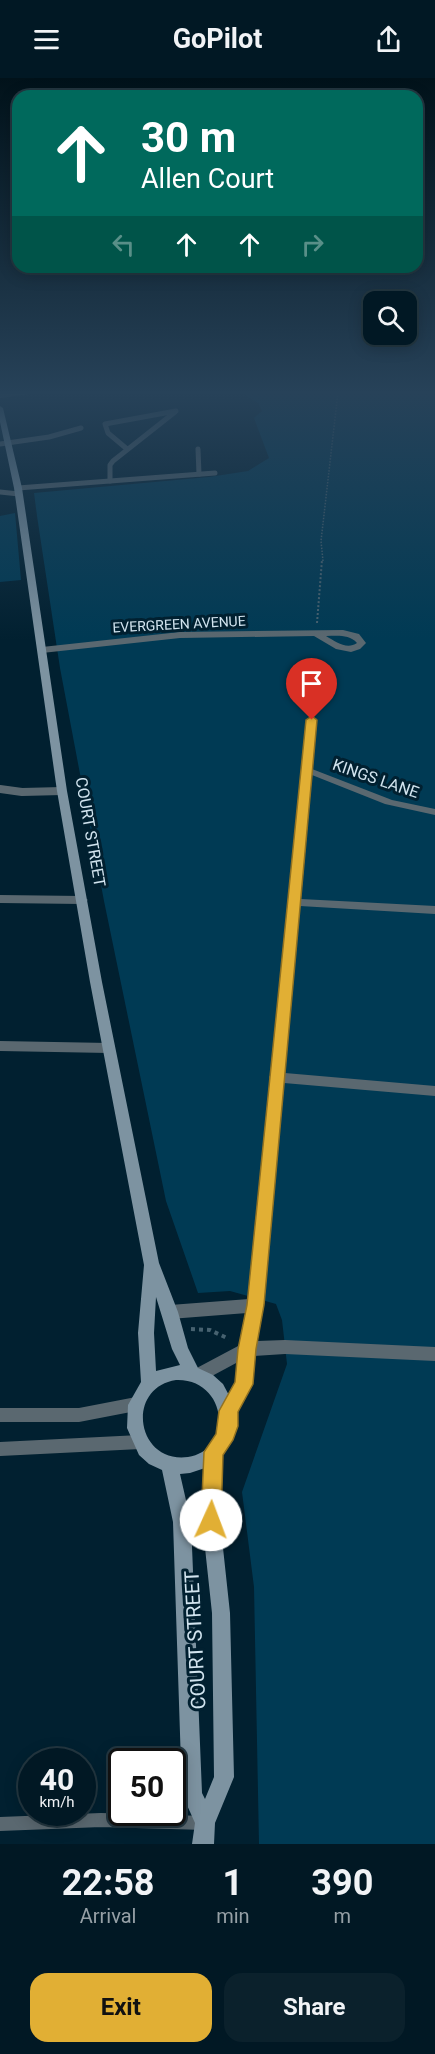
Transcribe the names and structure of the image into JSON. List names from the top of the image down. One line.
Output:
{"streets":{"main road":["COURT STREET"],"street":["EVERGREEN AVENUE","KINGS LANE"]},"crossings":[["EVERGREEN AVENUE","COURT STREET"]],"page":{"header":"GoPilot","turn":["30 m","Allen Court"],"speed":"40 km/h","limit":"50","eta":["22:58","Arrival","1","min","390","m"],"buttons":["Exit","Share"]}}
